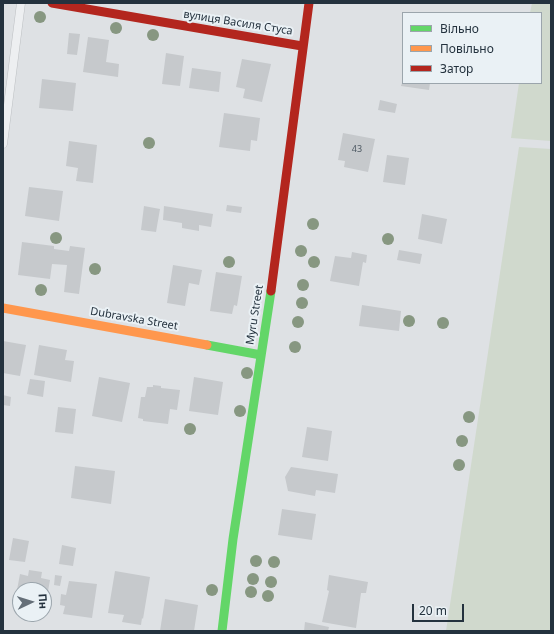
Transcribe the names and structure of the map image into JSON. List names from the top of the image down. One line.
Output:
{"streets":{"street":["вулиця Василя Стуса","Myru Street","Dubravska Street"]},"crossings":[["вулиця Василя Стуса","Myru Street"],["Myru Street","Dubravska Street"]],"house_numbers":["43"],"legend":["Вільно","Повільно","Затор"],"scale_bar":"20 m","north":"right"}
